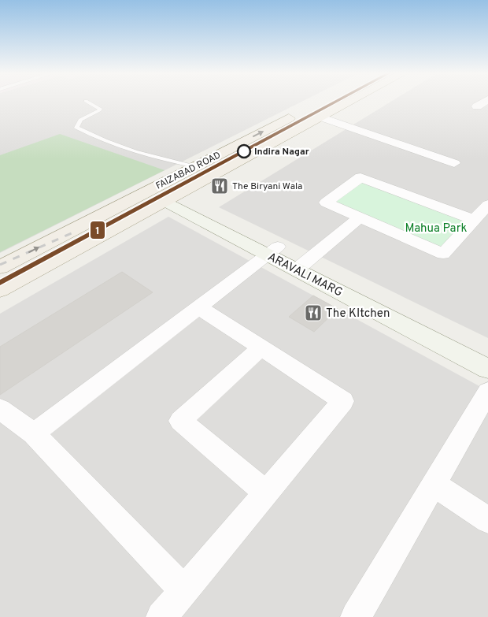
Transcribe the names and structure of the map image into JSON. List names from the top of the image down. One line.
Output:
{"streets":{"main road":["FAIZABAD ROAD"],"street":["ARAVALI MARG"]},"crossings":[["FAIZABAD ROAD","ARAVALI MARG"]],"parks":["Mahua Park"],"places":{"other":["Indira Nagar"],"restaurant":["The Biryani Wala","The KItchen"]},"lines":["transit line 1"]}
